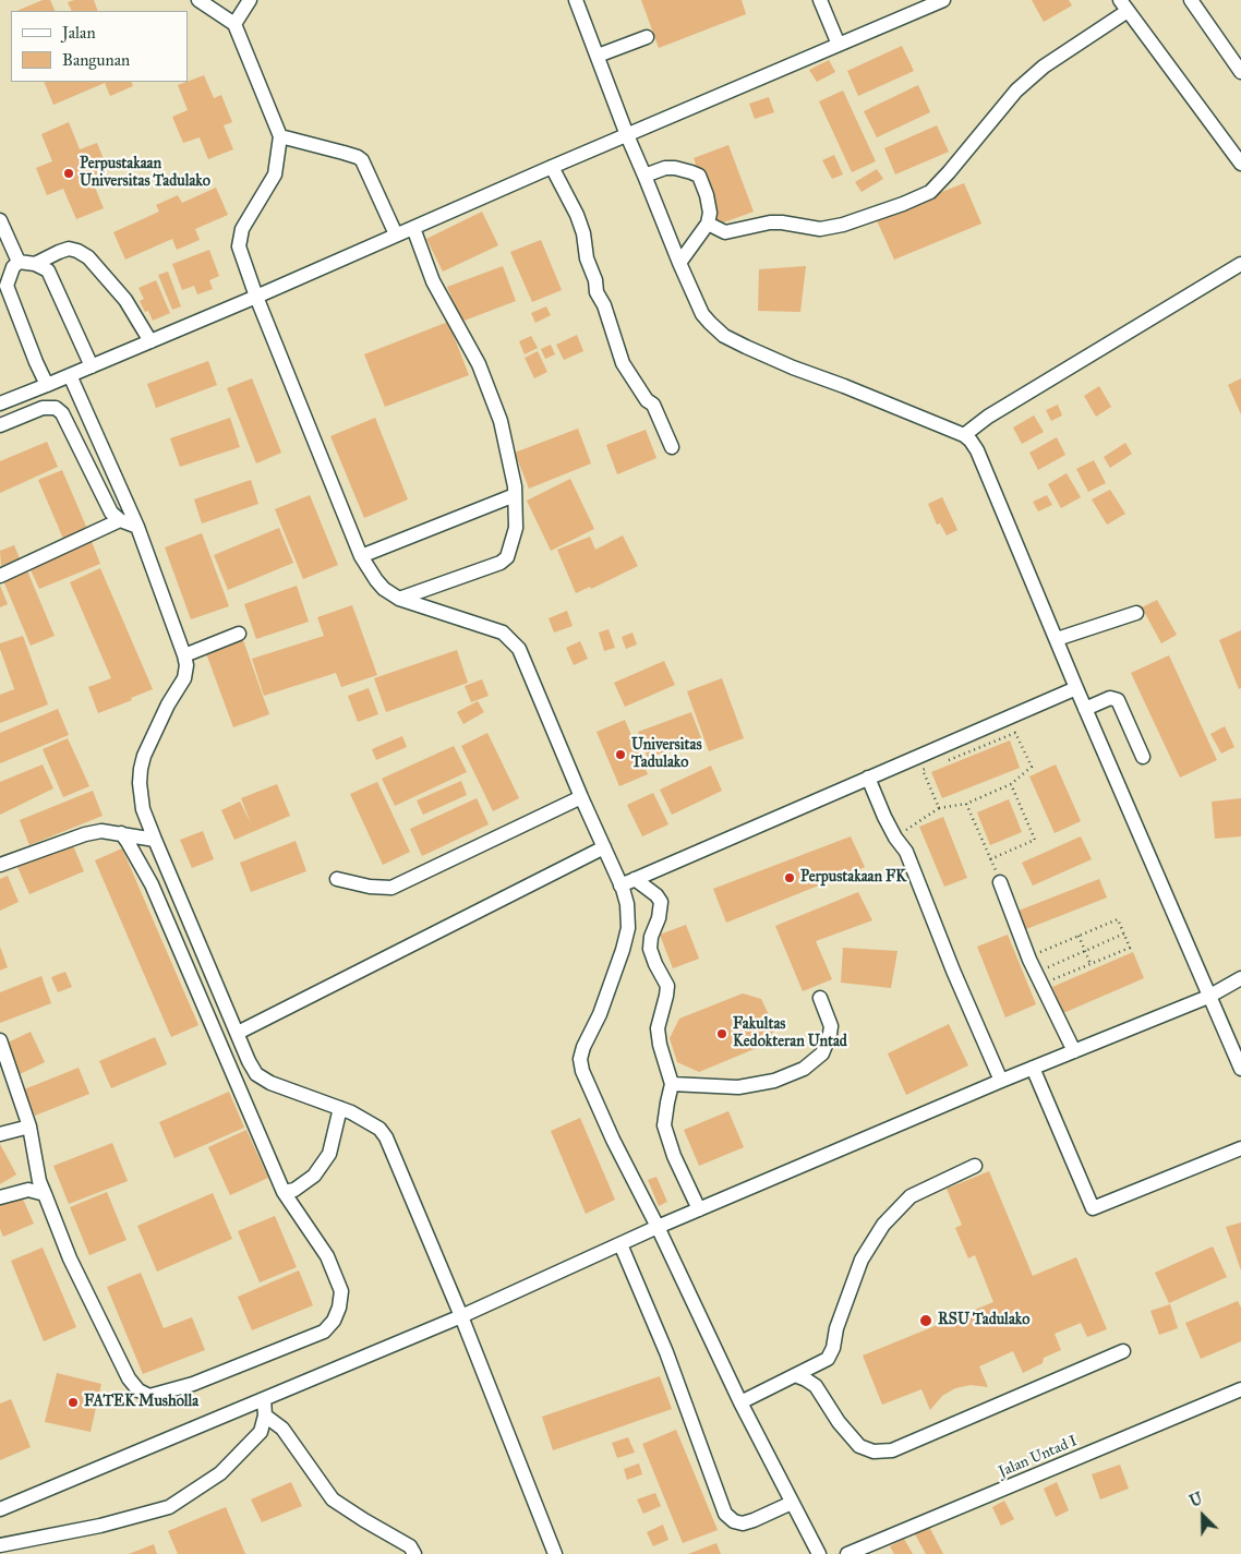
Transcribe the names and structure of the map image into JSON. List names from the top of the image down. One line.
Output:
{"streets":{"street":["Jalan Untad I"]},"places":["Perpustakaan Universitas Tadulako","Universitas Tadulako","Perpustakaan FK","Fakultas Kedokteran Untad","RSU Tadulako","FATEK Musholla"],"legend":["Jalan","Bangunan"],"north":"top left"}
